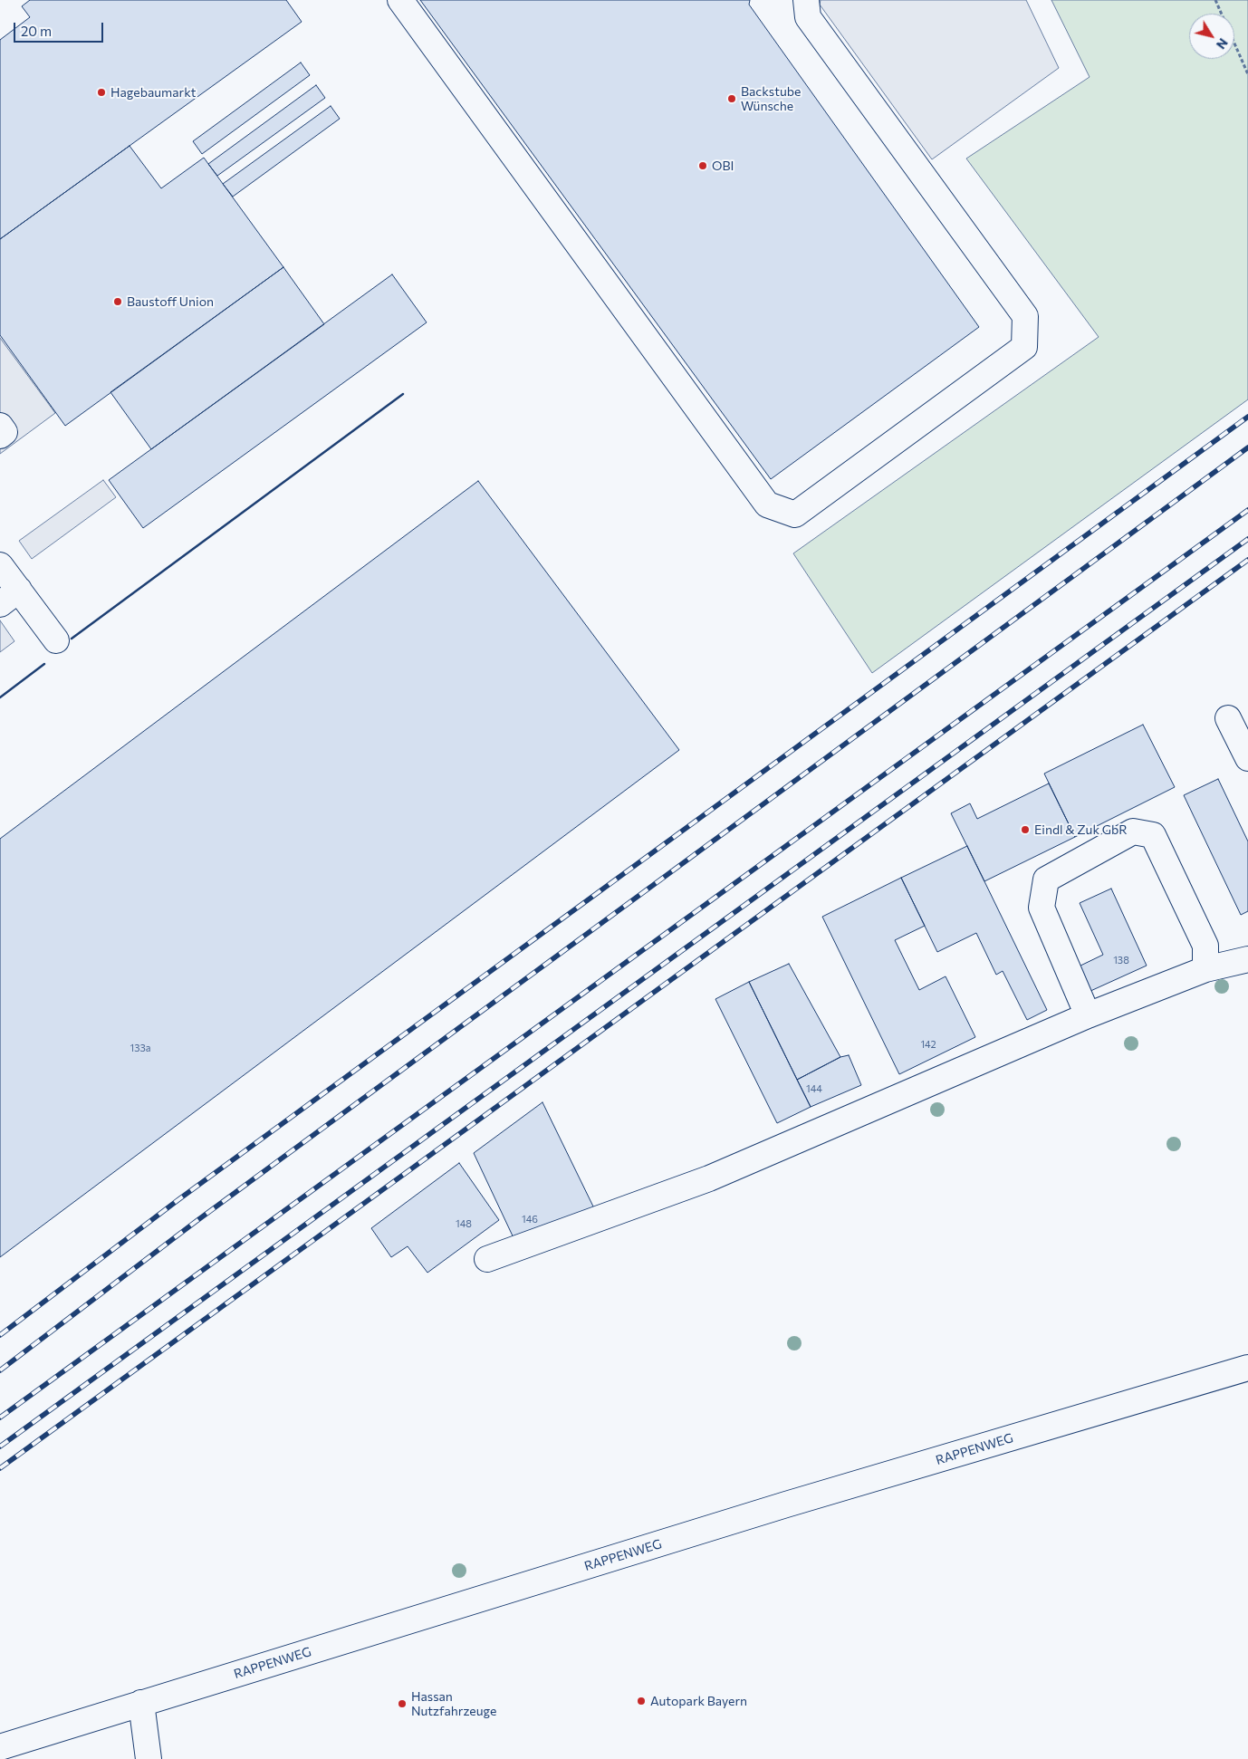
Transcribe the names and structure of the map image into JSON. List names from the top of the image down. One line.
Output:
{"streets":{"street":["RAPPENWEG"]},"places":["Hagebaumarkt","Backstube Wünsche","OBI","Baustoff Union","Eindl & Zuk GbR","Autopark Bayern","Hassan Nutzfahrzeuge"],"house_numbers":["138","142","133a","144","146","148"],"scale_bar":"20 m","north":"bottom right"}
